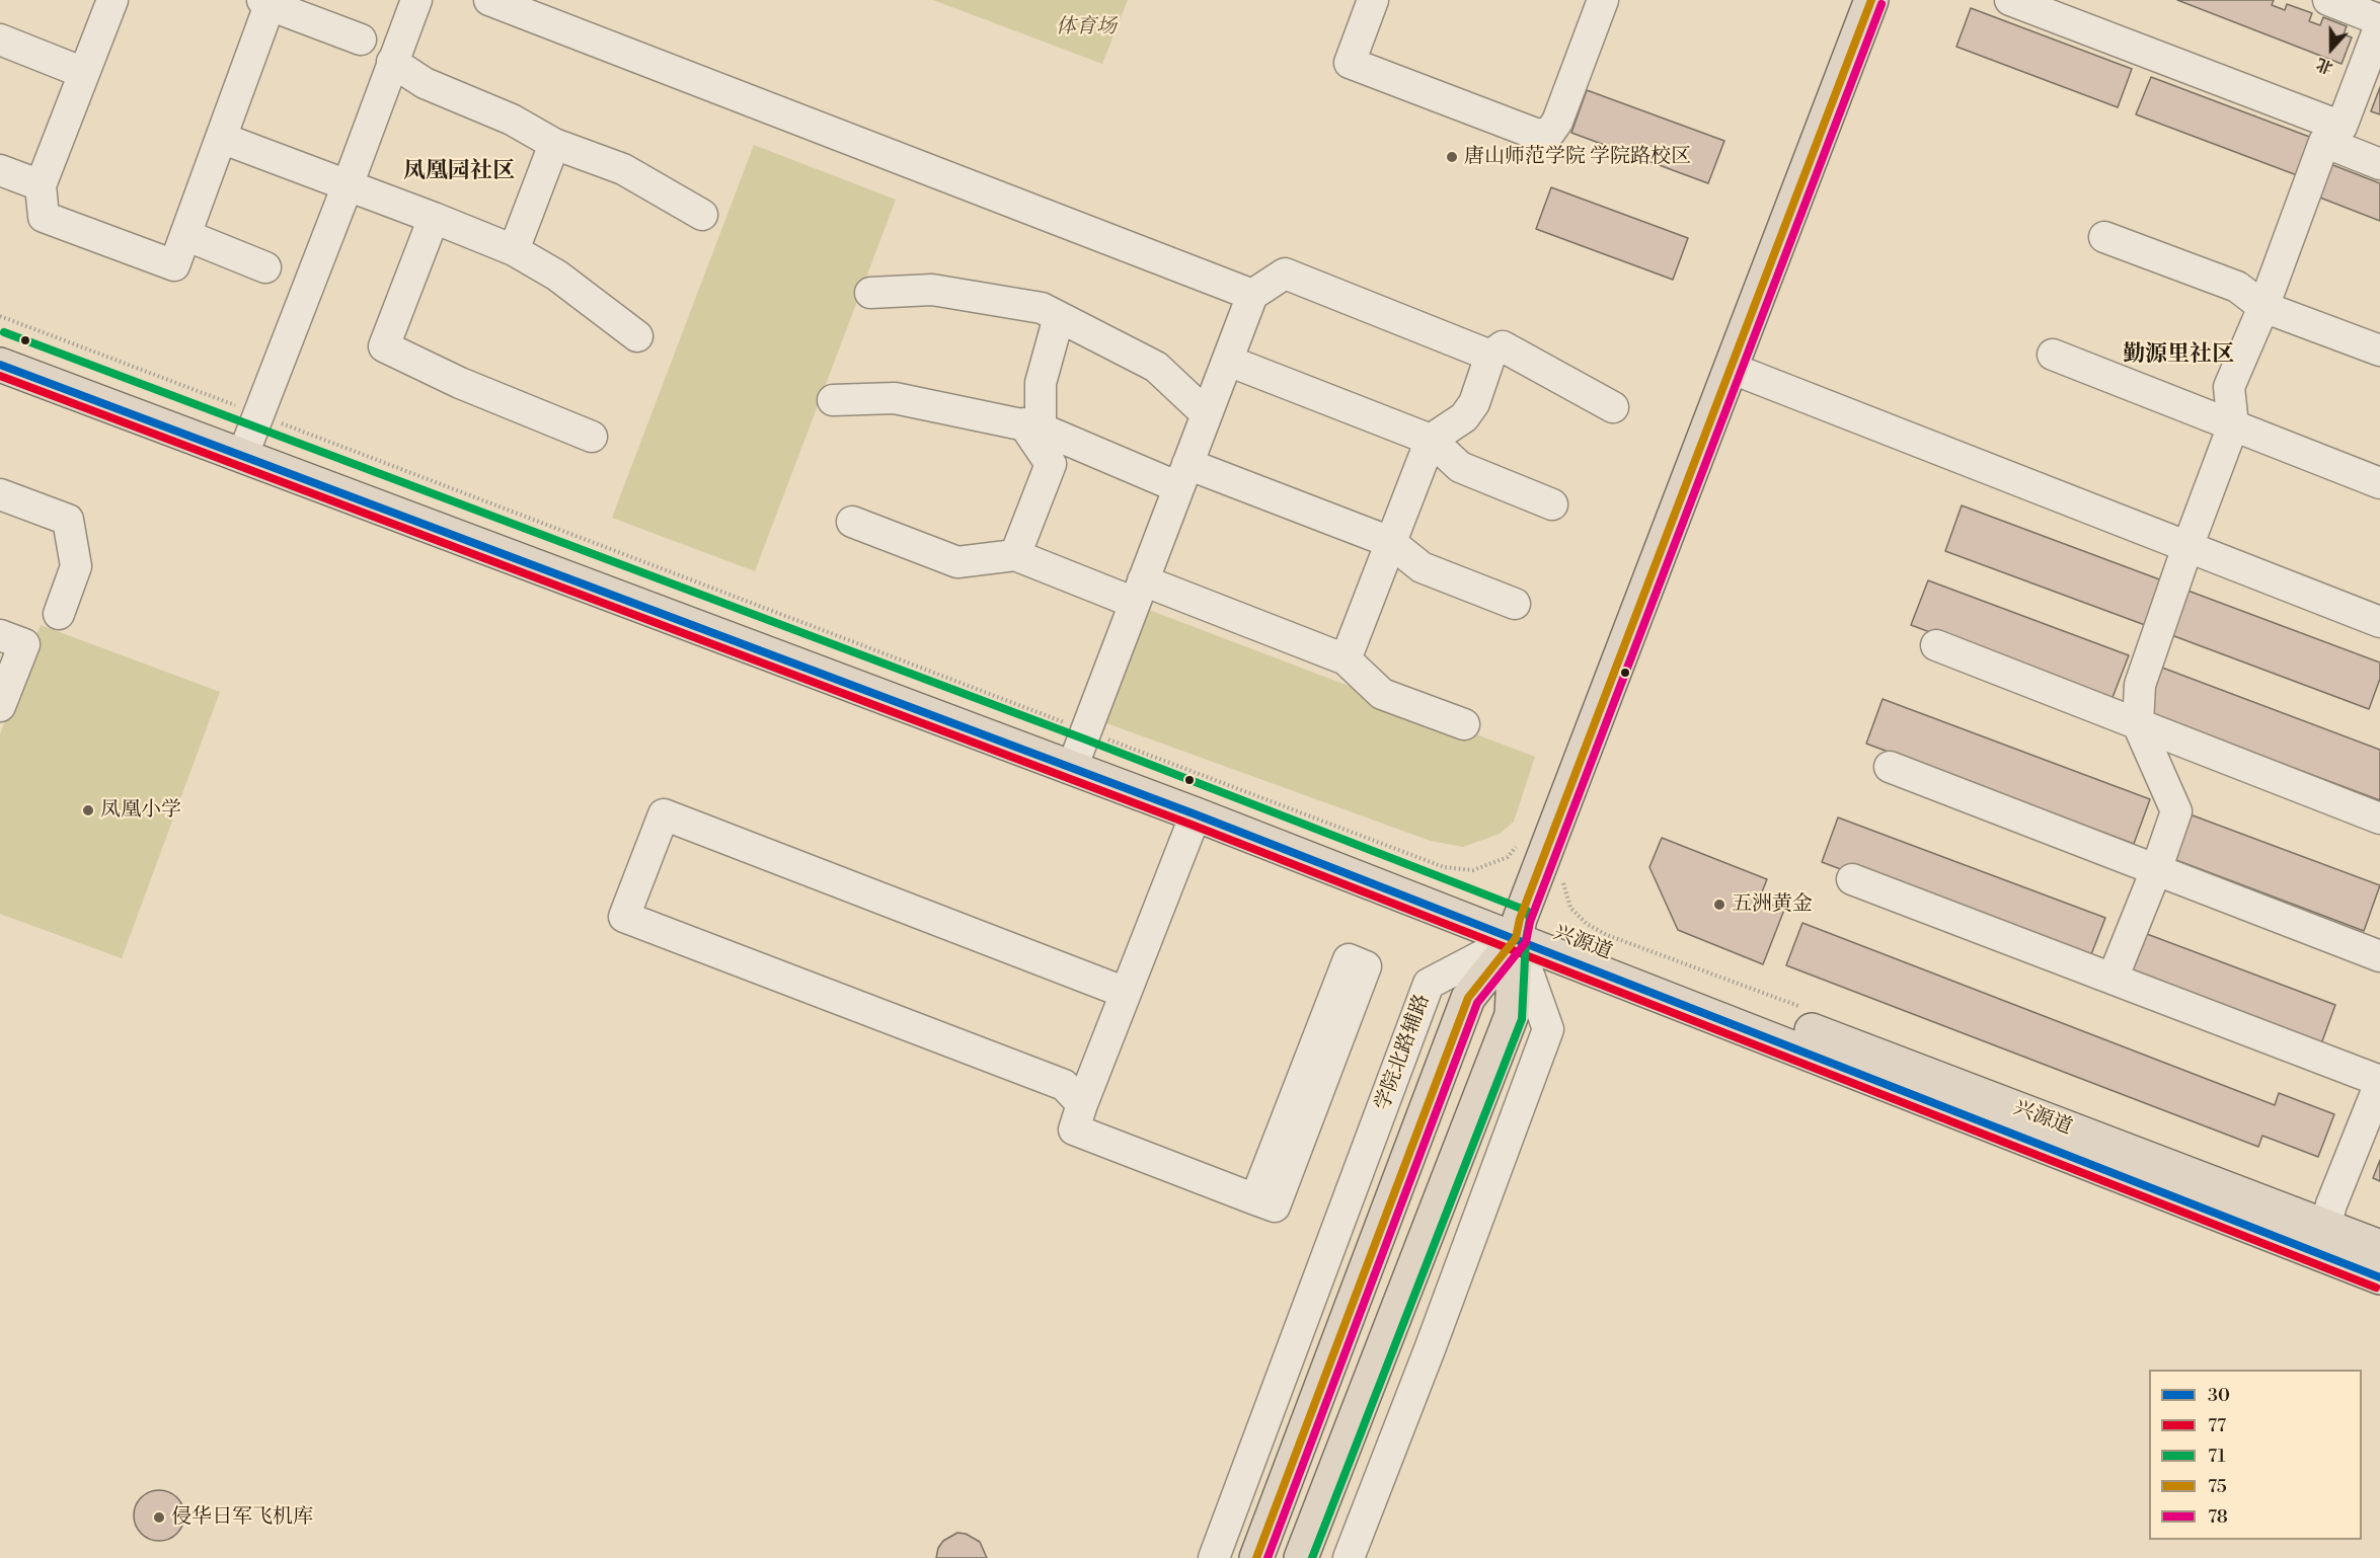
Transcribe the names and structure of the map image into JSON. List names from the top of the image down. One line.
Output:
{"streets":{"main road":["兴源道"],"street":["学院北路辅路"]},"crossings":[["兴源道","学院北路辅路"]],"districts":["凤凰园社区","勤源里社区"],"parks":["体育场"],"places":["唐山师范学院 学院路校区","凤凰小学","五洲黄金","侵华日军飞机库"],"lines":["transit line 75","transit line 78","transit line 71","transit line 30","transit line 77"],"legend":["30","77","71","75","78"],"north":"bottom"}
